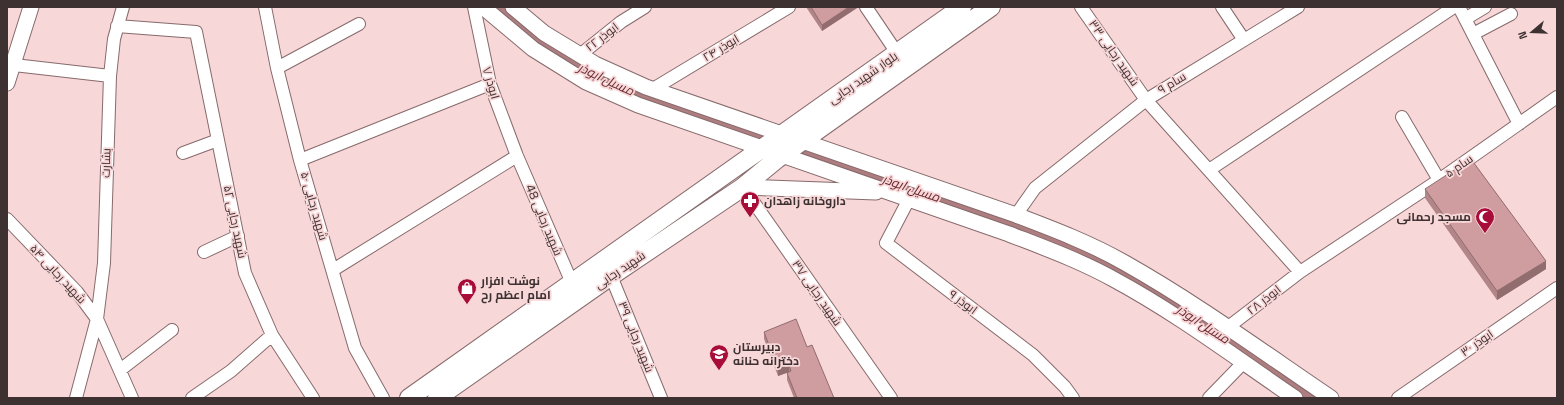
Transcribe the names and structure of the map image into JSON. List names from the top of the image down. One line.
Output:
{"streets":{"main road":["بلوار شهید رجایی","شهید رجایی"],"street":["ابوذر ۲۲","ابوذر ۲۴","شهید رجایی ۳۳","ابوذر ۷","سام ۹","بشارت","سام ۵","شهید رجایی ۵۰","شهید رجایی 48","شهید رجایی ۵۲","شهید رجایی ۵۴","شهید رجایی ۳۷","ابوذر ۲۸","ابوذر ۹","شهید رجایی ۳۹","ابوذر ۳۰"]},"crossings":[["شهید رجایی ۳۳","سام ۹"],["شهید رجایی ۳۳","سام ۵"],["شهید رجایی ۳۳","ابوذر ۲۸"],["بلوار شهید رجایی","شهید رجایی"],["ابوذر ۷","شهید رجایی 48"],["بشارت","شهید رجایی ۵۲"],["بشارت","شهید رجایی ۵۴"],["سام ۵","ابوذر ۲۸"],["شهید رجایی 48","شهید رجایی"],["شهید رجایی","شهید رجایی ۳۷"],["شهید رجایی","شهید رجایی ۳۹"]],"water":["مسیل ابوذر"],"places":{"pharmacy":["داروخانه زاهدان"],"mosque":["مسجد رحمانی"],"shop":["نوشت افزار امام اعظم رح"],"school or university":["دبیرستان دخترانه حنانه"]},"north":"left"}
